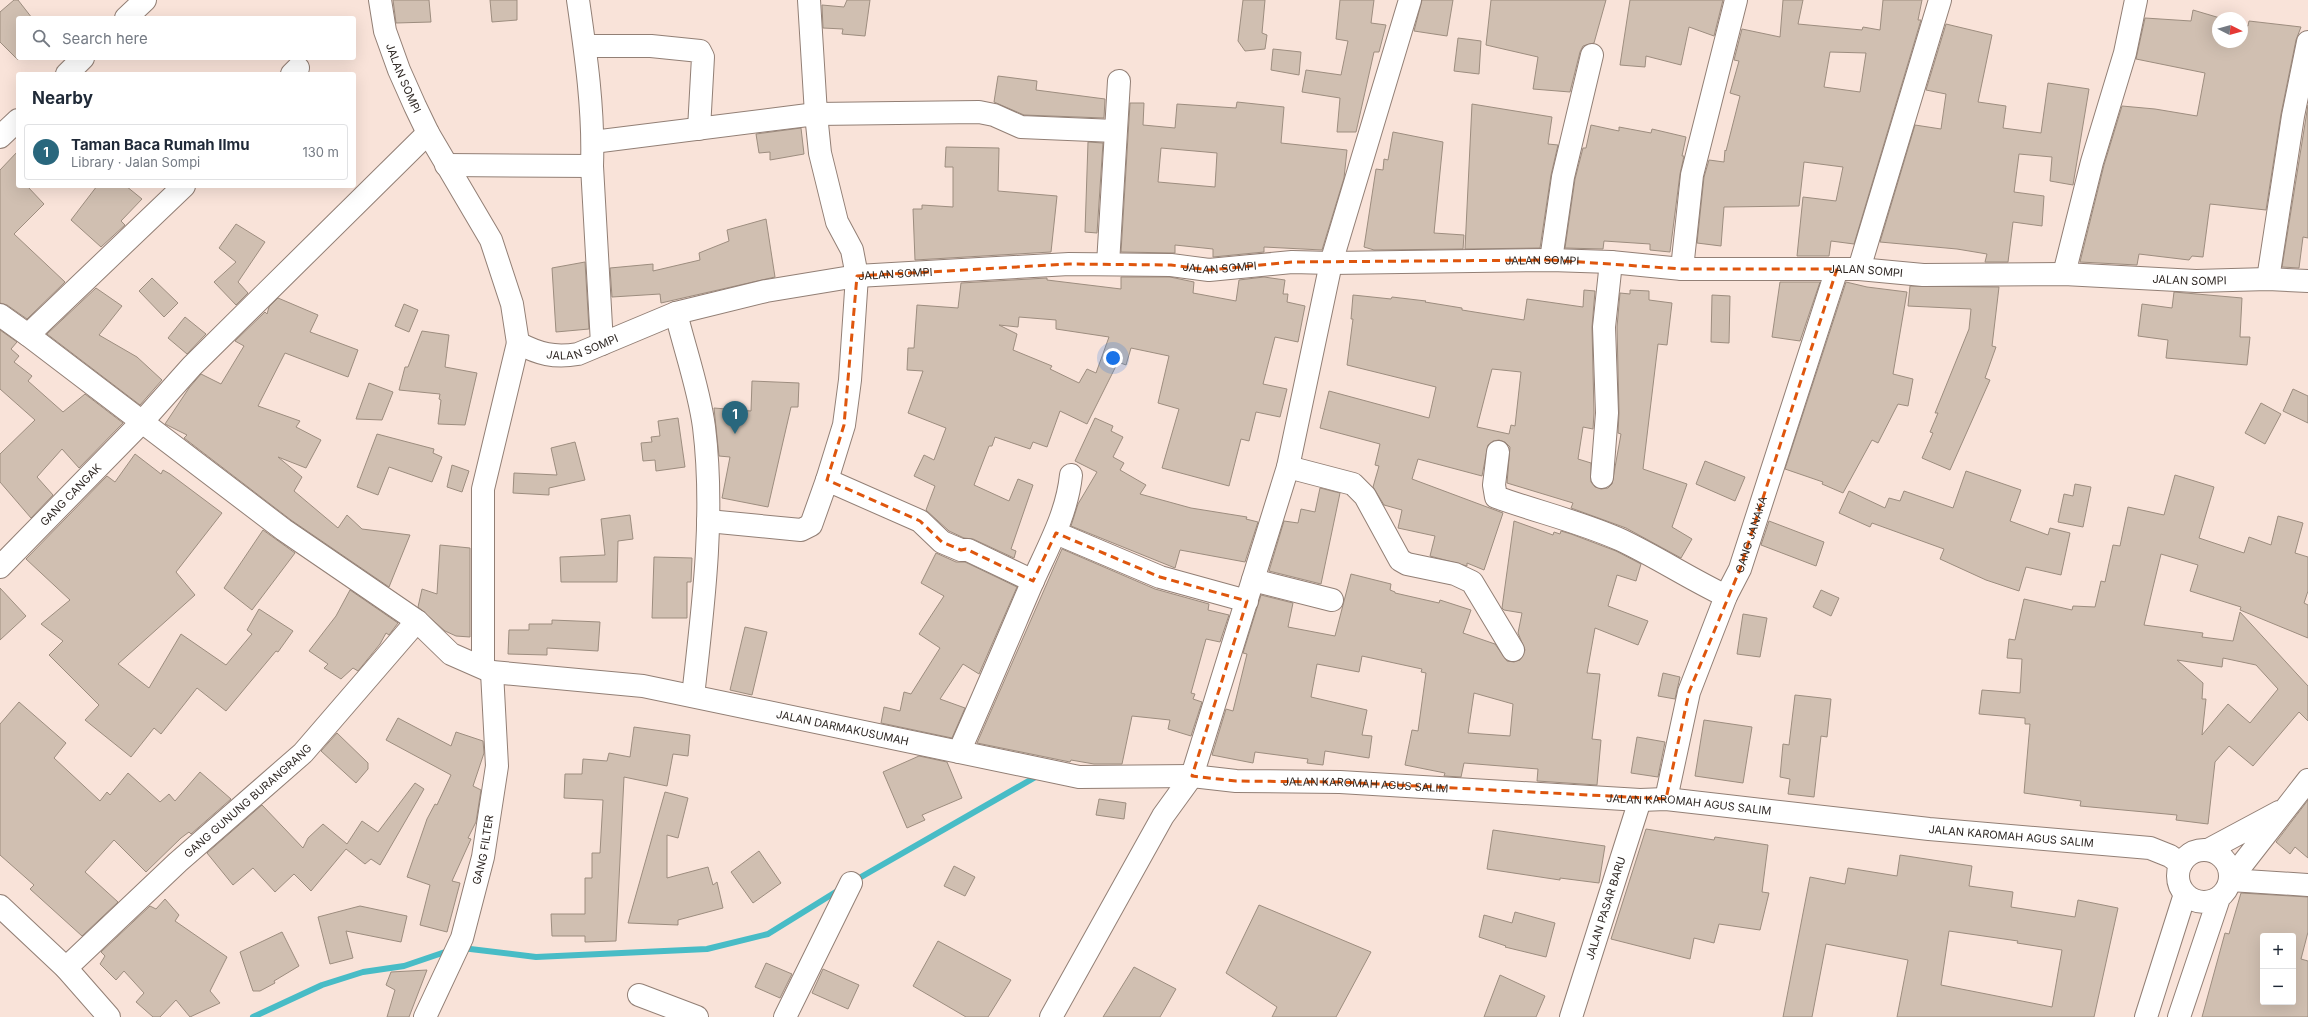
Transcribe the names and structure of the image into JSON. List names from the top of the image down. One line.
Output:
{"streets":{"street":["JALAN SOMPI","GANG CANGAK","GANG JANAKA","JALAN DARMAKUSUMAH","JALAN KAROMAH AGUS SALIM","GANG GUNUNG BURANGRANG","GANG FILTER","JALAN PASAR BARU"]},"crossings":[["JALAN SOMPI","GANG CANGAK"],["JALAN SOMPI","GANG JANAKA"],["JALAN SOMPI","GANG FILTER"],["GANG CANGAK","JALAN DARMAKUSUMAH"],["GANG JANAKA","JALAN KAROMAH AGUS SALIM"],["JALAN DARMAKUSUMAH","JALAN KAROMAH AGUS SALIM"],["JALAN DARMAKUSUMAH","GANG GUNUNG BURANGRANG"],["JALAN DARMAKUSUMAH","GANG FILTER"],["JALAN KAROMAH AGUS SALIM","JALAN PASAR BARU"]],"north":"right","page":{"search":"Search here","heading":"Nearby","list":[{"mark":"1","name":"Taman Baca Rumah Ilmu","note":"Library · Jalan Sompi","value":"130 m"}],"pins":"1","map_buttons":["+","−"]}}
